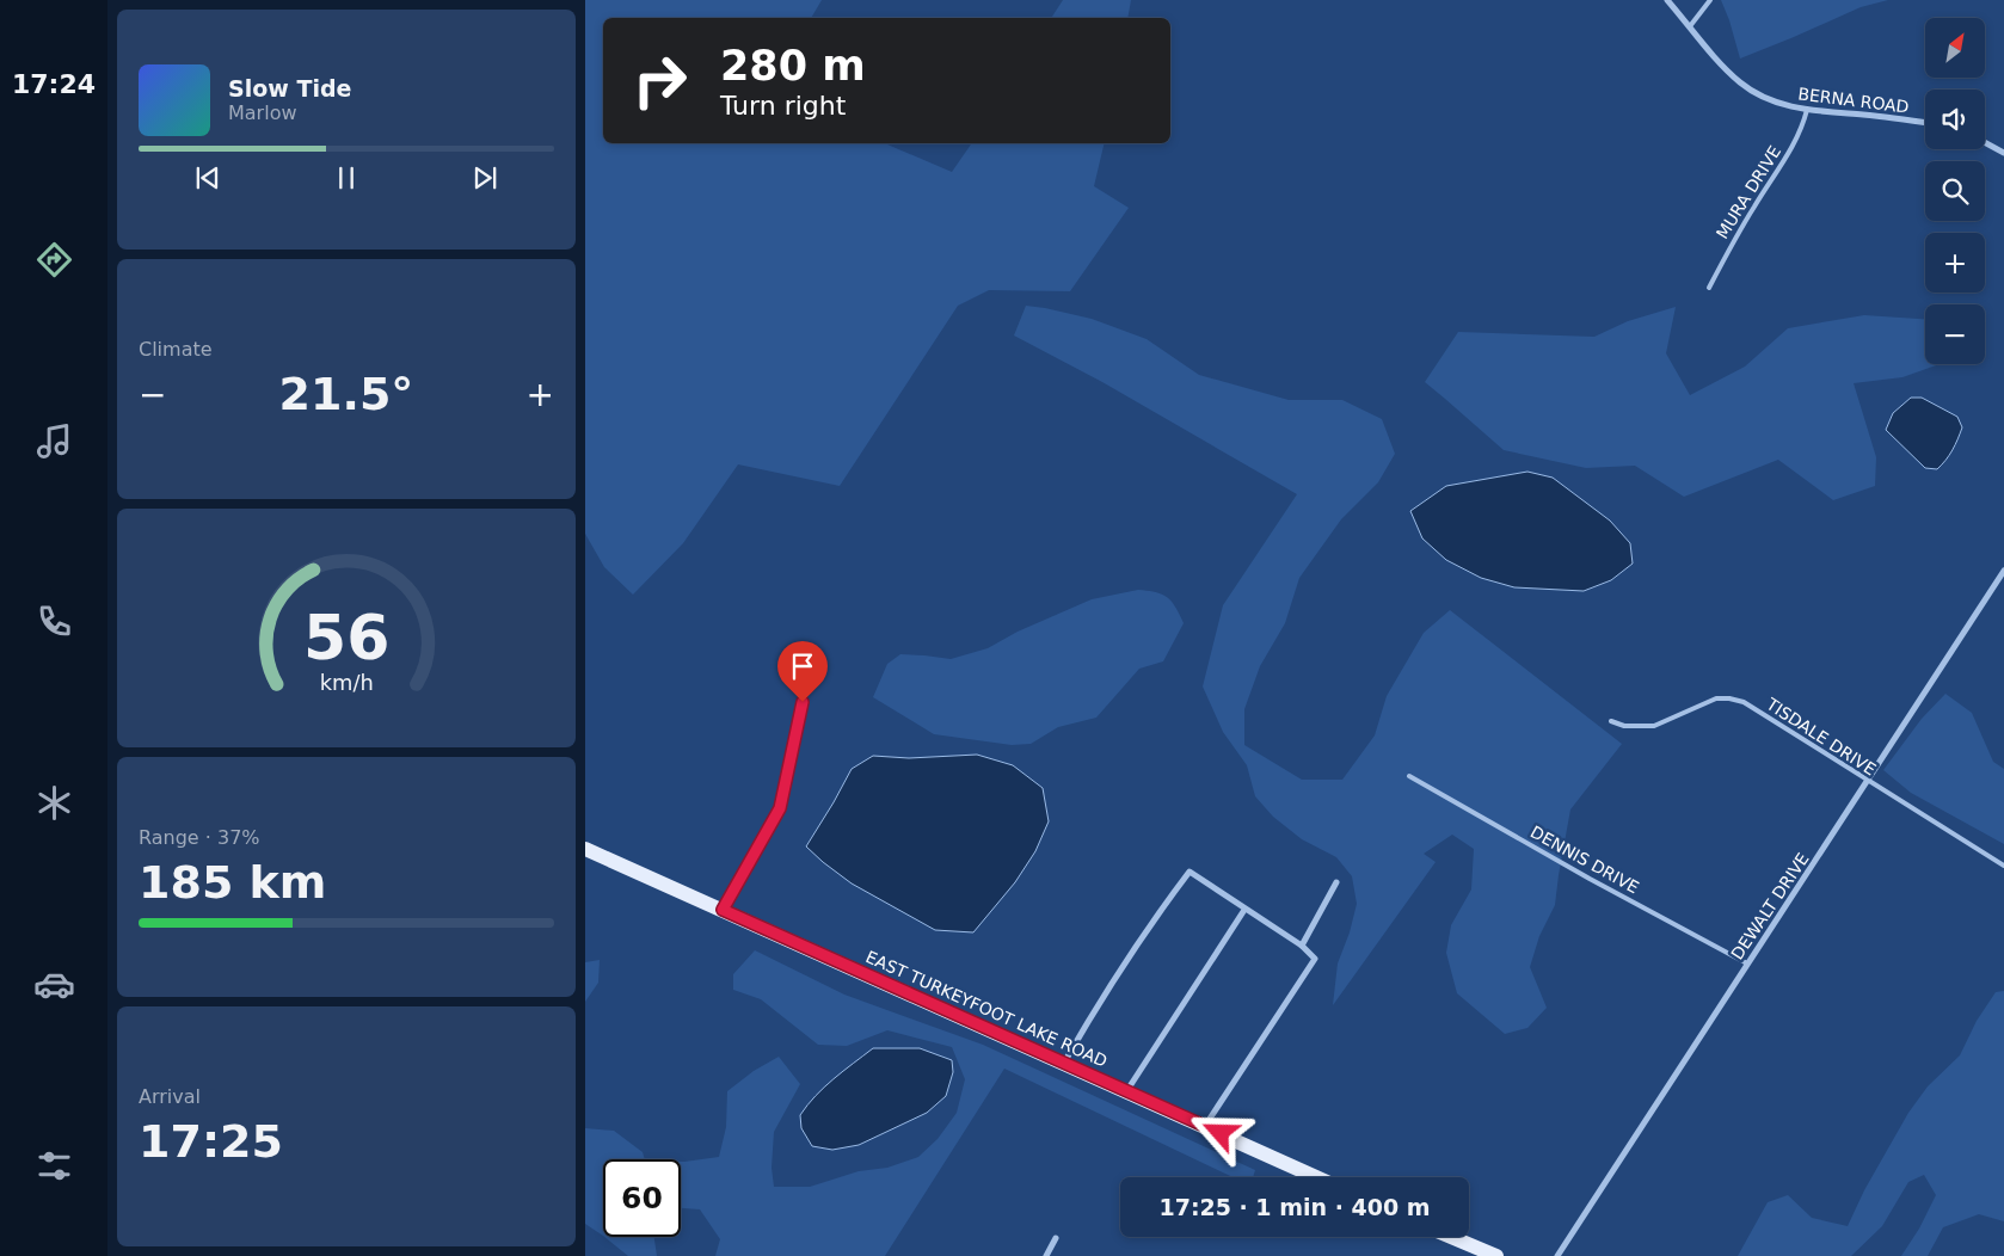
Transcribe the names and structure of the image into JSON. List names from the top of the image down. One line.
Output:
{"streets":{"main road":["EAST TURKEYFOOT LAKE ROAD"],"street":["BERNA ROAD","DEWALT DRIVE"],"lane":["MURA DRIVE","TISDALE DRIVE","DENNIS DRIVE"]},"crossings":[["BERNA ROAD","MURA DRIVE"],["TISDALE DRIVE","DEWALT DRIVE"],["DENNIS DRIVE","DEWALT DRIVE"]],"north":"top right","page":{"tabs":"17:24","map_buttons":["+","−"],"turn":["280 m","Turn right"],"song":["Slow Tide","Marlow"],"tile":["Climate",["Range · 37%","185 km"],["Arrival","17:25"]],"heat":["−","21.5°","+"],"limit":"60","trip":"17:25 · 1 min · 400 m","gauge":["56","km/h"]}}
